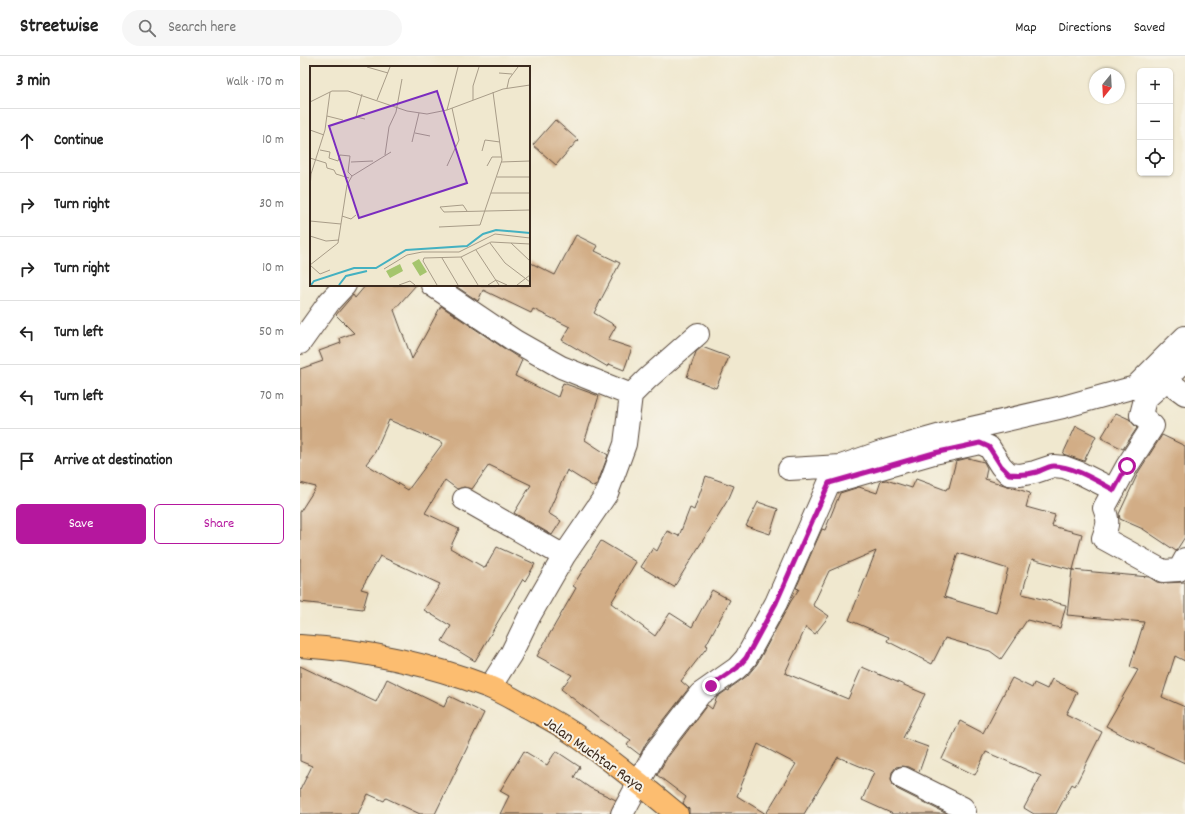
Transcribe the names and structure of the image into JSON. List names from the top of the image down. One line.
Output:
{"streets":{"highway":["Jalan Muchtar Raya"]},"north":"bottom","page":{"header":"Streetwise","search":"Search here","nav":["Map","Directions","Saved"],"heading":["3 min","Walk · 170 m"],"map_buttons":["+","−"],"list":[["Continue","10 m"],["Turn right","30 m"],["Turn right","10 m"],["Turn left","50 m"],["Turn left","70 m"],"Arrive at destination"],"buttons":["Save","Share"]}}
